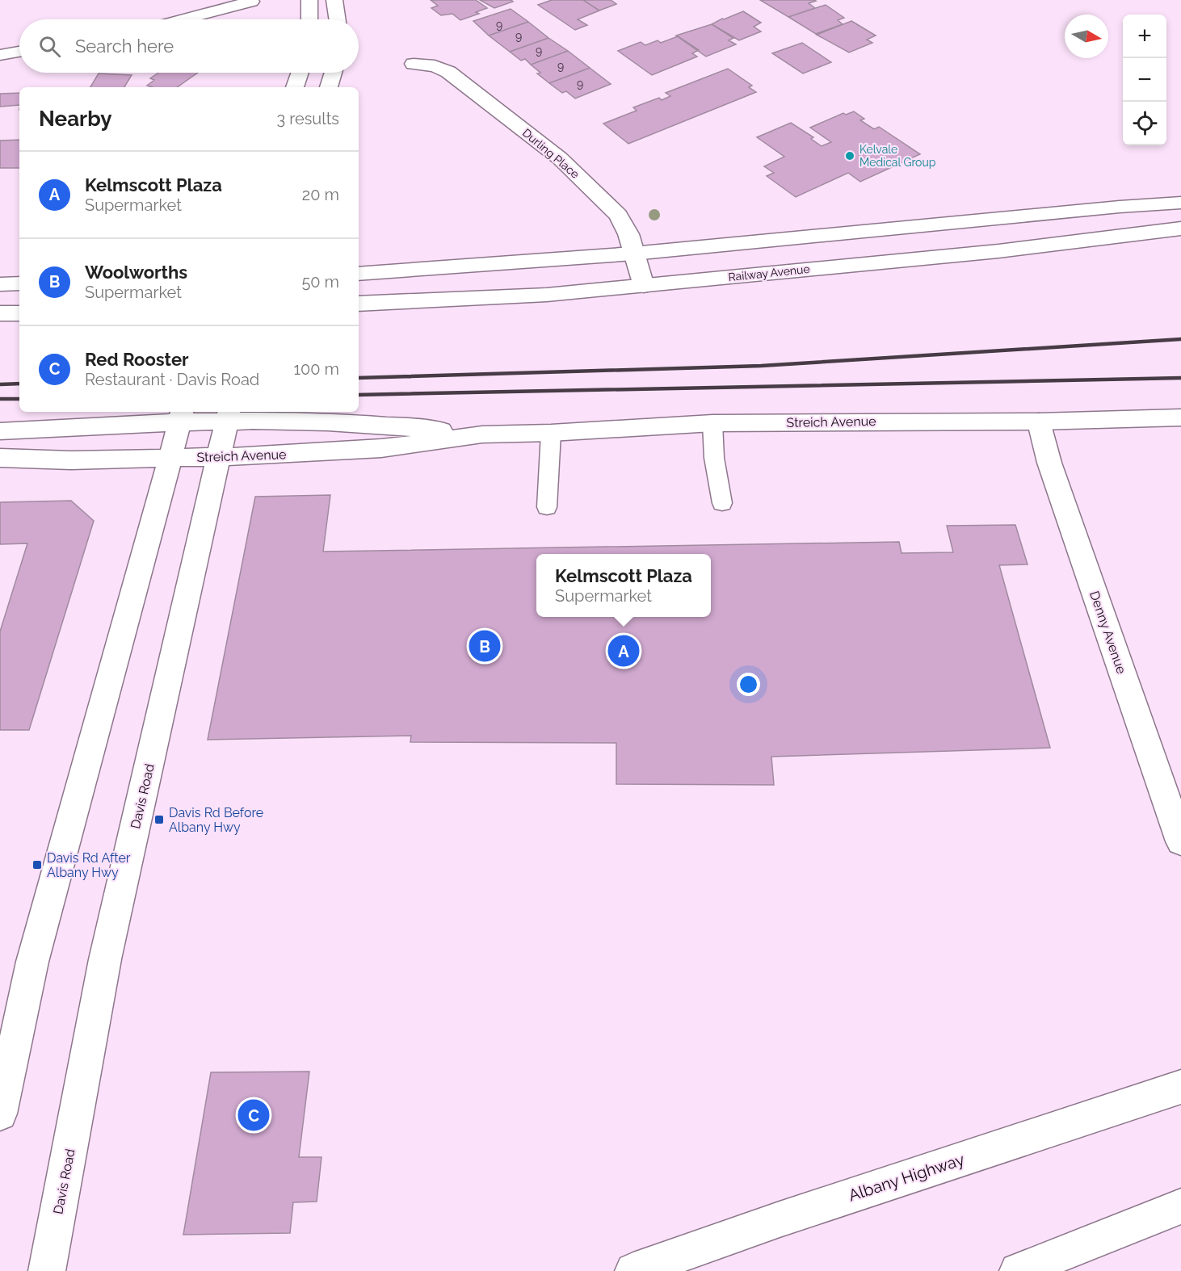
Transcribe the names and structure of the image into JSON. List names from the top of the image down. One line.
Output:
{"streets":{"main road":["Durling Place","Railway Avenue","Streich Avenue","Denny Avenue","Davis Road","Albany Highway"]},"crossings":[["Durling Place","Railway Avenue"],["Streich Avenue","Denny Avenue"],["Streich Avenue","Davis Road"]],"places":{"other":["Kelvale Medical Group"],"transit":["Davis Rd Before Albany Hwy","Davis Rd After Albany Hwy"]},"house_numbers":["9","9","9","9","9"],"north":"right","page":{"map_buttons":["+","−"],"search":"Search here","heading":["Nearby","3 results"],"list":[{"mark":"A","name":"Kelmscott Plaza","note":"Supermarket","value":"20 m"},{"mark":"B","name":"Woolworths","note":"Supermarket","value":"50 m"},{"mark":"C","name":"Red Rooster","note":"Restaurant · Davis Road","value":"100 m"}],"popup":["Kelmscott Plaza","Supermarket"],"pins":["B","A","C"]}}
